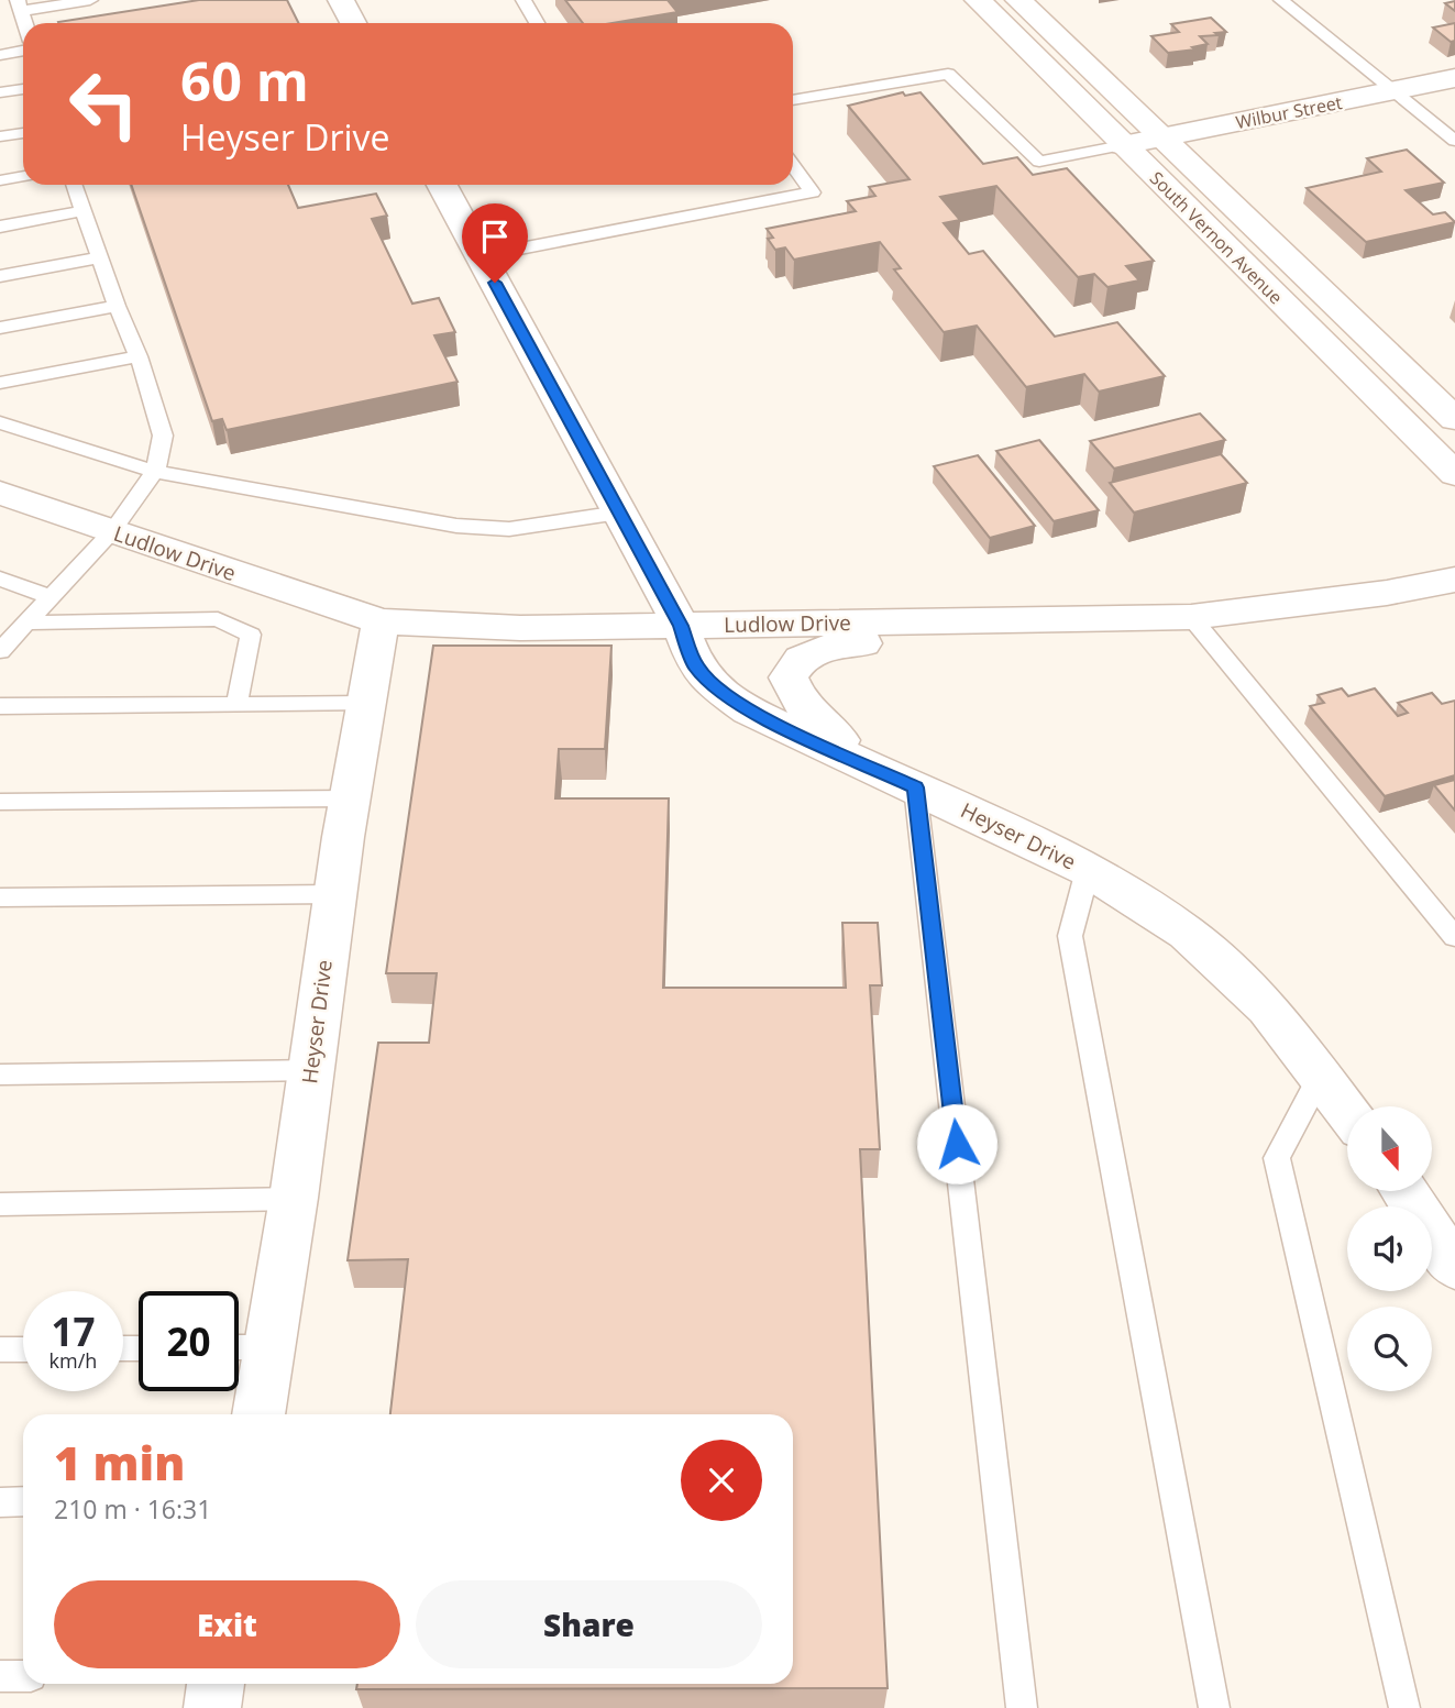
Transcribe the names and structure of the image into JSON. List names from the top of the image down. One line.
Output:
{"streets":{"street":["Wilbur Street","South Vernon Avenue","Ludlow Drive","Heyser Drive"]},"crossings":[["Wilbur Street","South Vernon Avenue"],["Ludlow Drive","Heyser Drive"]],"north":"bottom","page":{"turn":["60 m","Heyser Drive"],"speed":"17 km/h","limit":"20","heading":["1 min","210 m · 16:31"],"buttons":["Exit","Share"]}}
